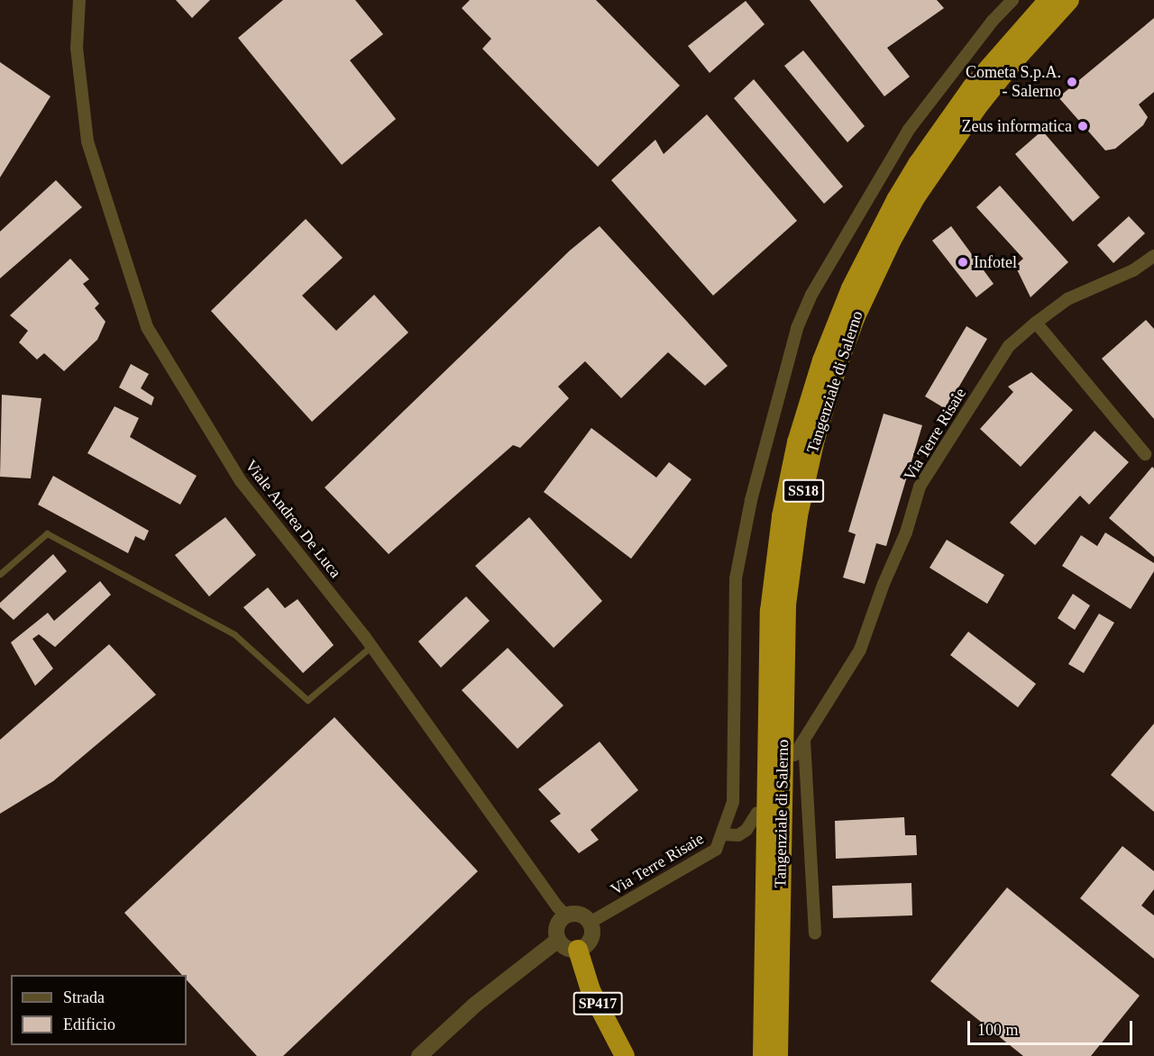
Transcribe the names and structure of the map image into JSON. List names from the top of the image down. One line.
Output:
{"streets":{"highway":["Tangenziale di Salerno","SS18","SP417"],"street":["Via Terre Risaie","Viale Andrea De Luca"]},"crossings":[["Via Terre Risaie","Viale Andrea De Luca"],["Via Terre Risaie","SP417"],["Viale Andrea De Luca","SP417"]],"places":["Cometa S.p.A. - Salerno","Zeus informatica","Infotel"],"legend":["Strada","Edificio"],"scale_bar":"100 m"}
